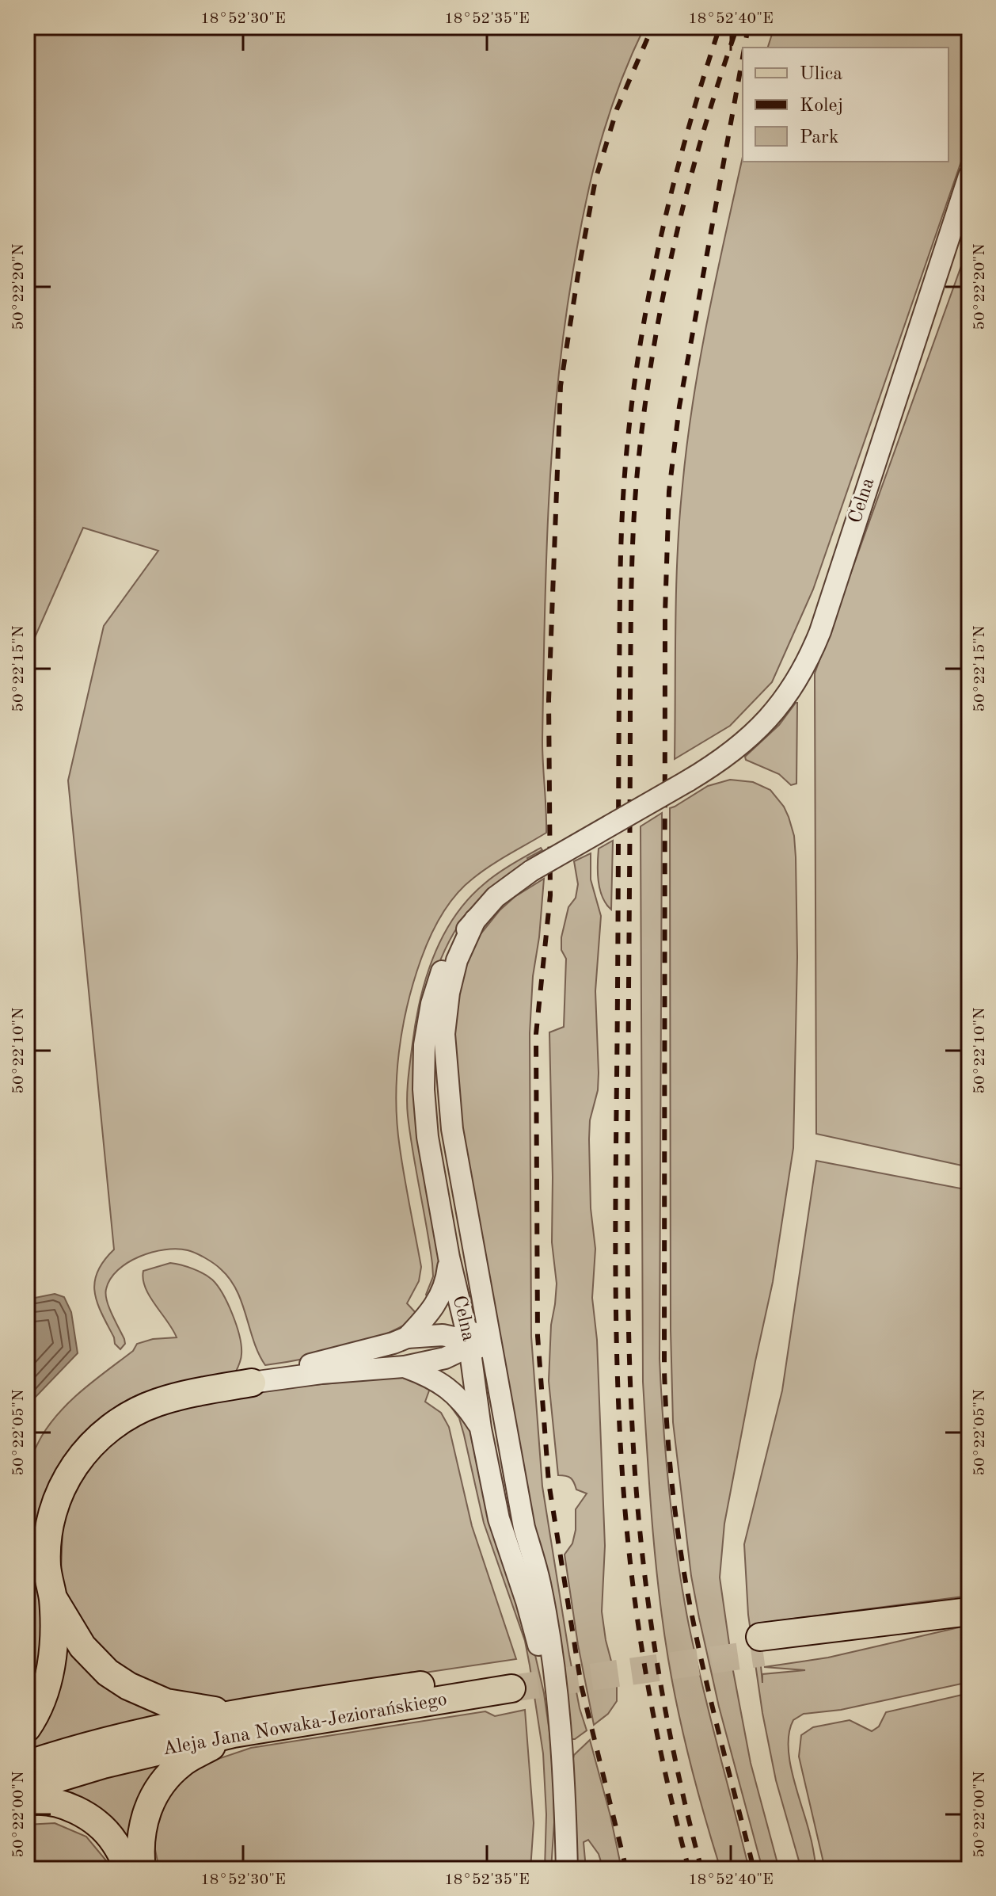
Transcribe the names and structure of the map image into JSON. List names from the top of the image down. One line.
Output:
{"streets":{"main road":["Aleja Jana Nowaka-Jeziorańskiego"],"street":["Celna"]},"legend":["Ulica","Kolej","Park"],"coordinates":["18°52'30\"E","18°52'35\"E","18°52'40\"E","50°22'20\"N","50°22'15\"N","50°22'10\"N","50°22'05\"N","50°22'00\"N"]}
